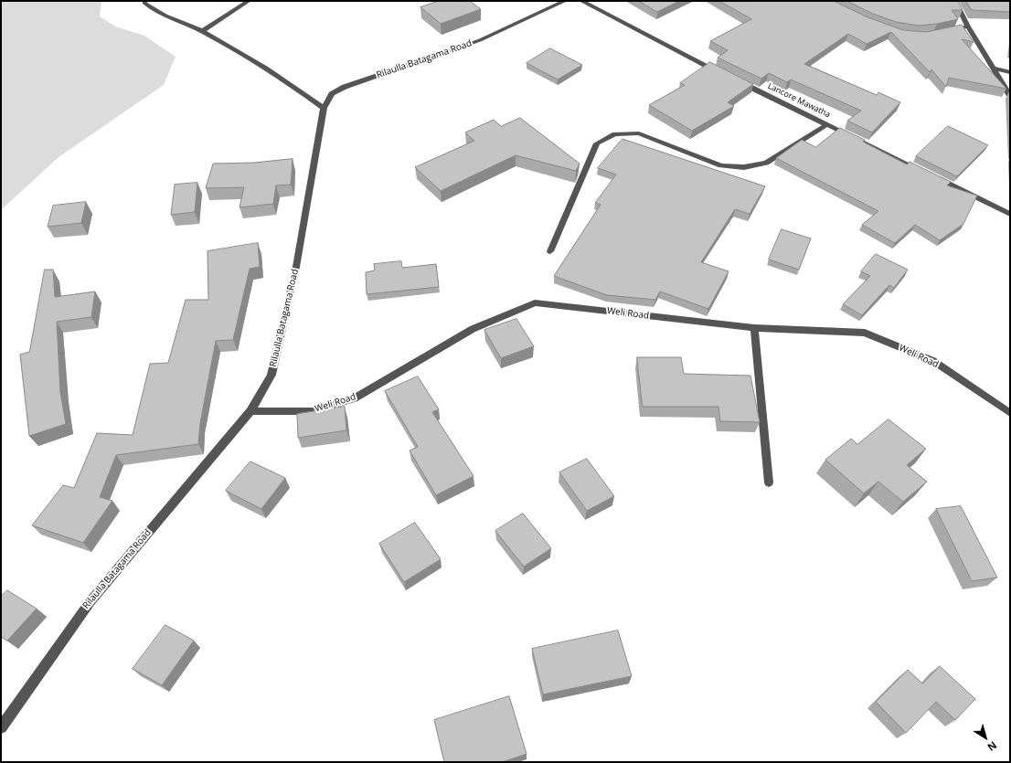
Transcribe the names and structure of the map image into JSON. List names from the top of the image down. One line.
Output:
{"streets":{"street":["Rilaulla Batagama Road","Lancore Mawatha","Weli Road"]},"crossings":[["Rilaulla Batagama Road","Weli Road"]],"north":"bottom right"}
